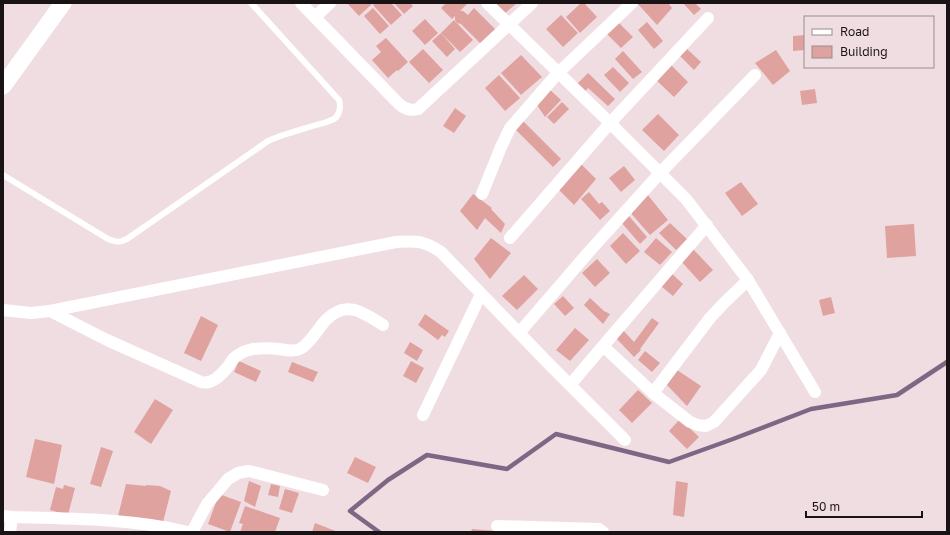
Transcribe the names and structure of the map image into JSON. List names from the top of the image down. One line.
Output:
{"legend":["Road","Building"],"scale_bar":"50 m"}
